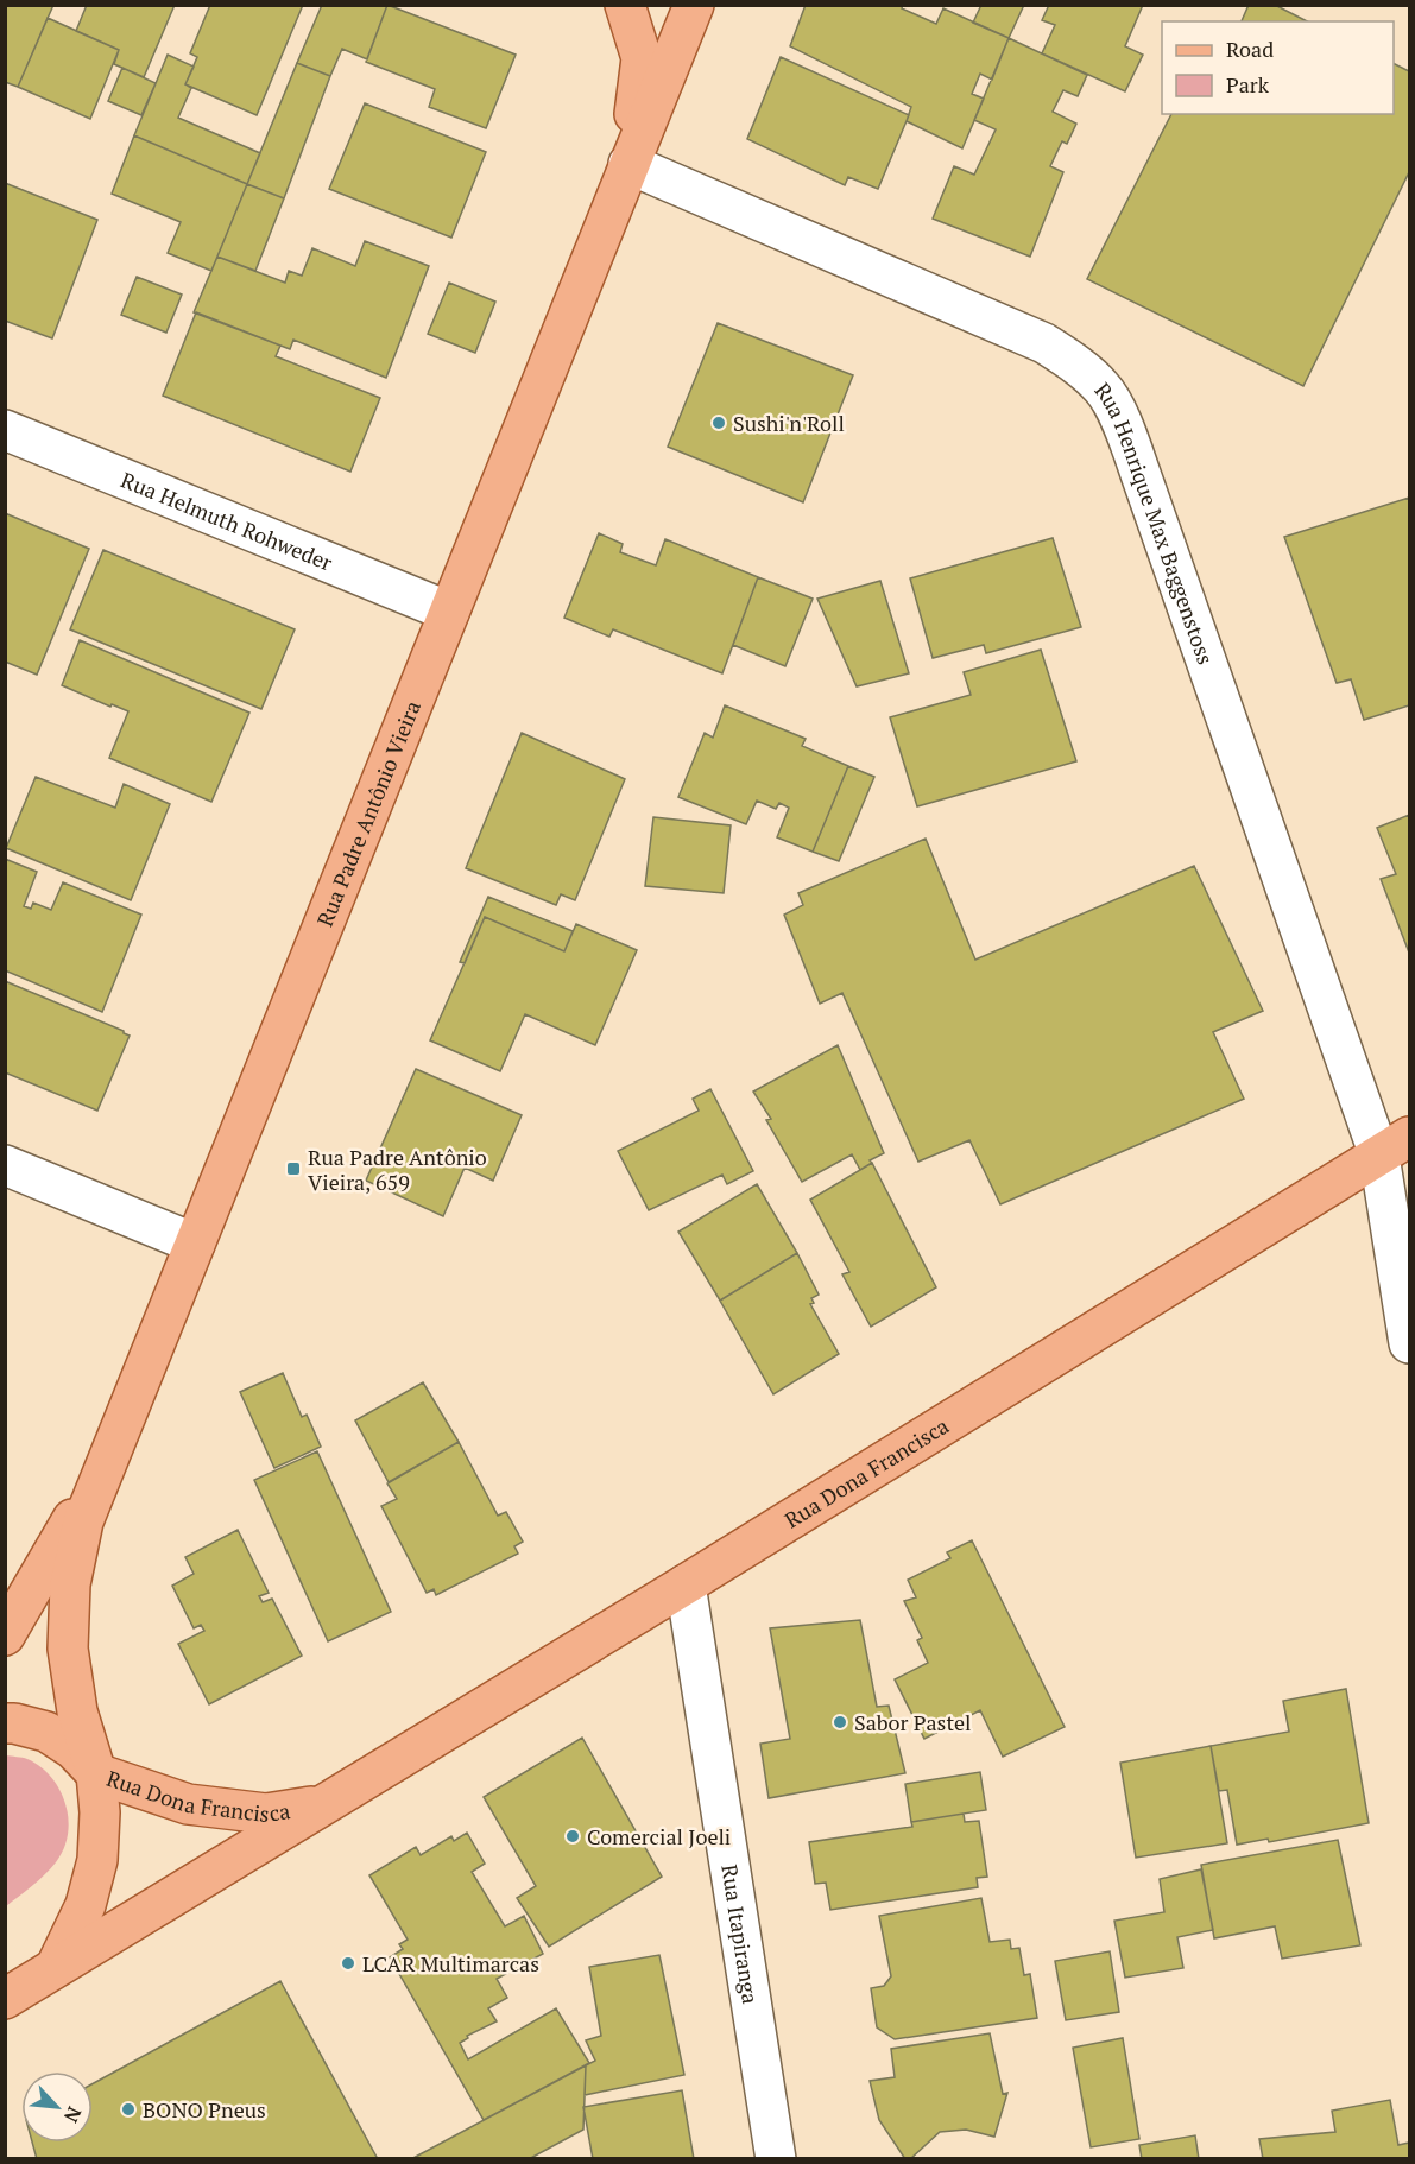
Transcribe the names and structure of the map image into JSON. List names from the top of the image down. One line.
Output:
{"streets":{"main road":["Rua Padre Antônio Vieira","Rua Dona Francisca"],"street":["Rua Helmuth Rohweder","Rua Henrique Max Baggenstoss","Rua Itapiranga"]},"crossings":[["Rua Helmuth Rohweder","Rua Padre Antônio Vieira"],["Rua Henrique Max Baggenstoss","Rua Padre Antônio Vieira"],["Rua Henrique Max Baggenstoss","Rua Dona Francisca"],["Rua Padre Antônio Vieira","Rua Dona Francisca"],["Rua Dona Francisca","Rua Itapiranga"]],"places":{"other":["Sushi'n'Roll","Sabor Pastel","Comercial Joeli","LCAR Multimarcas","BONO Pneus"],"transit":["Rua Padre Antônio Vieira, 659"]},"legend":["Road","Park"],"north":"bottom right"}
